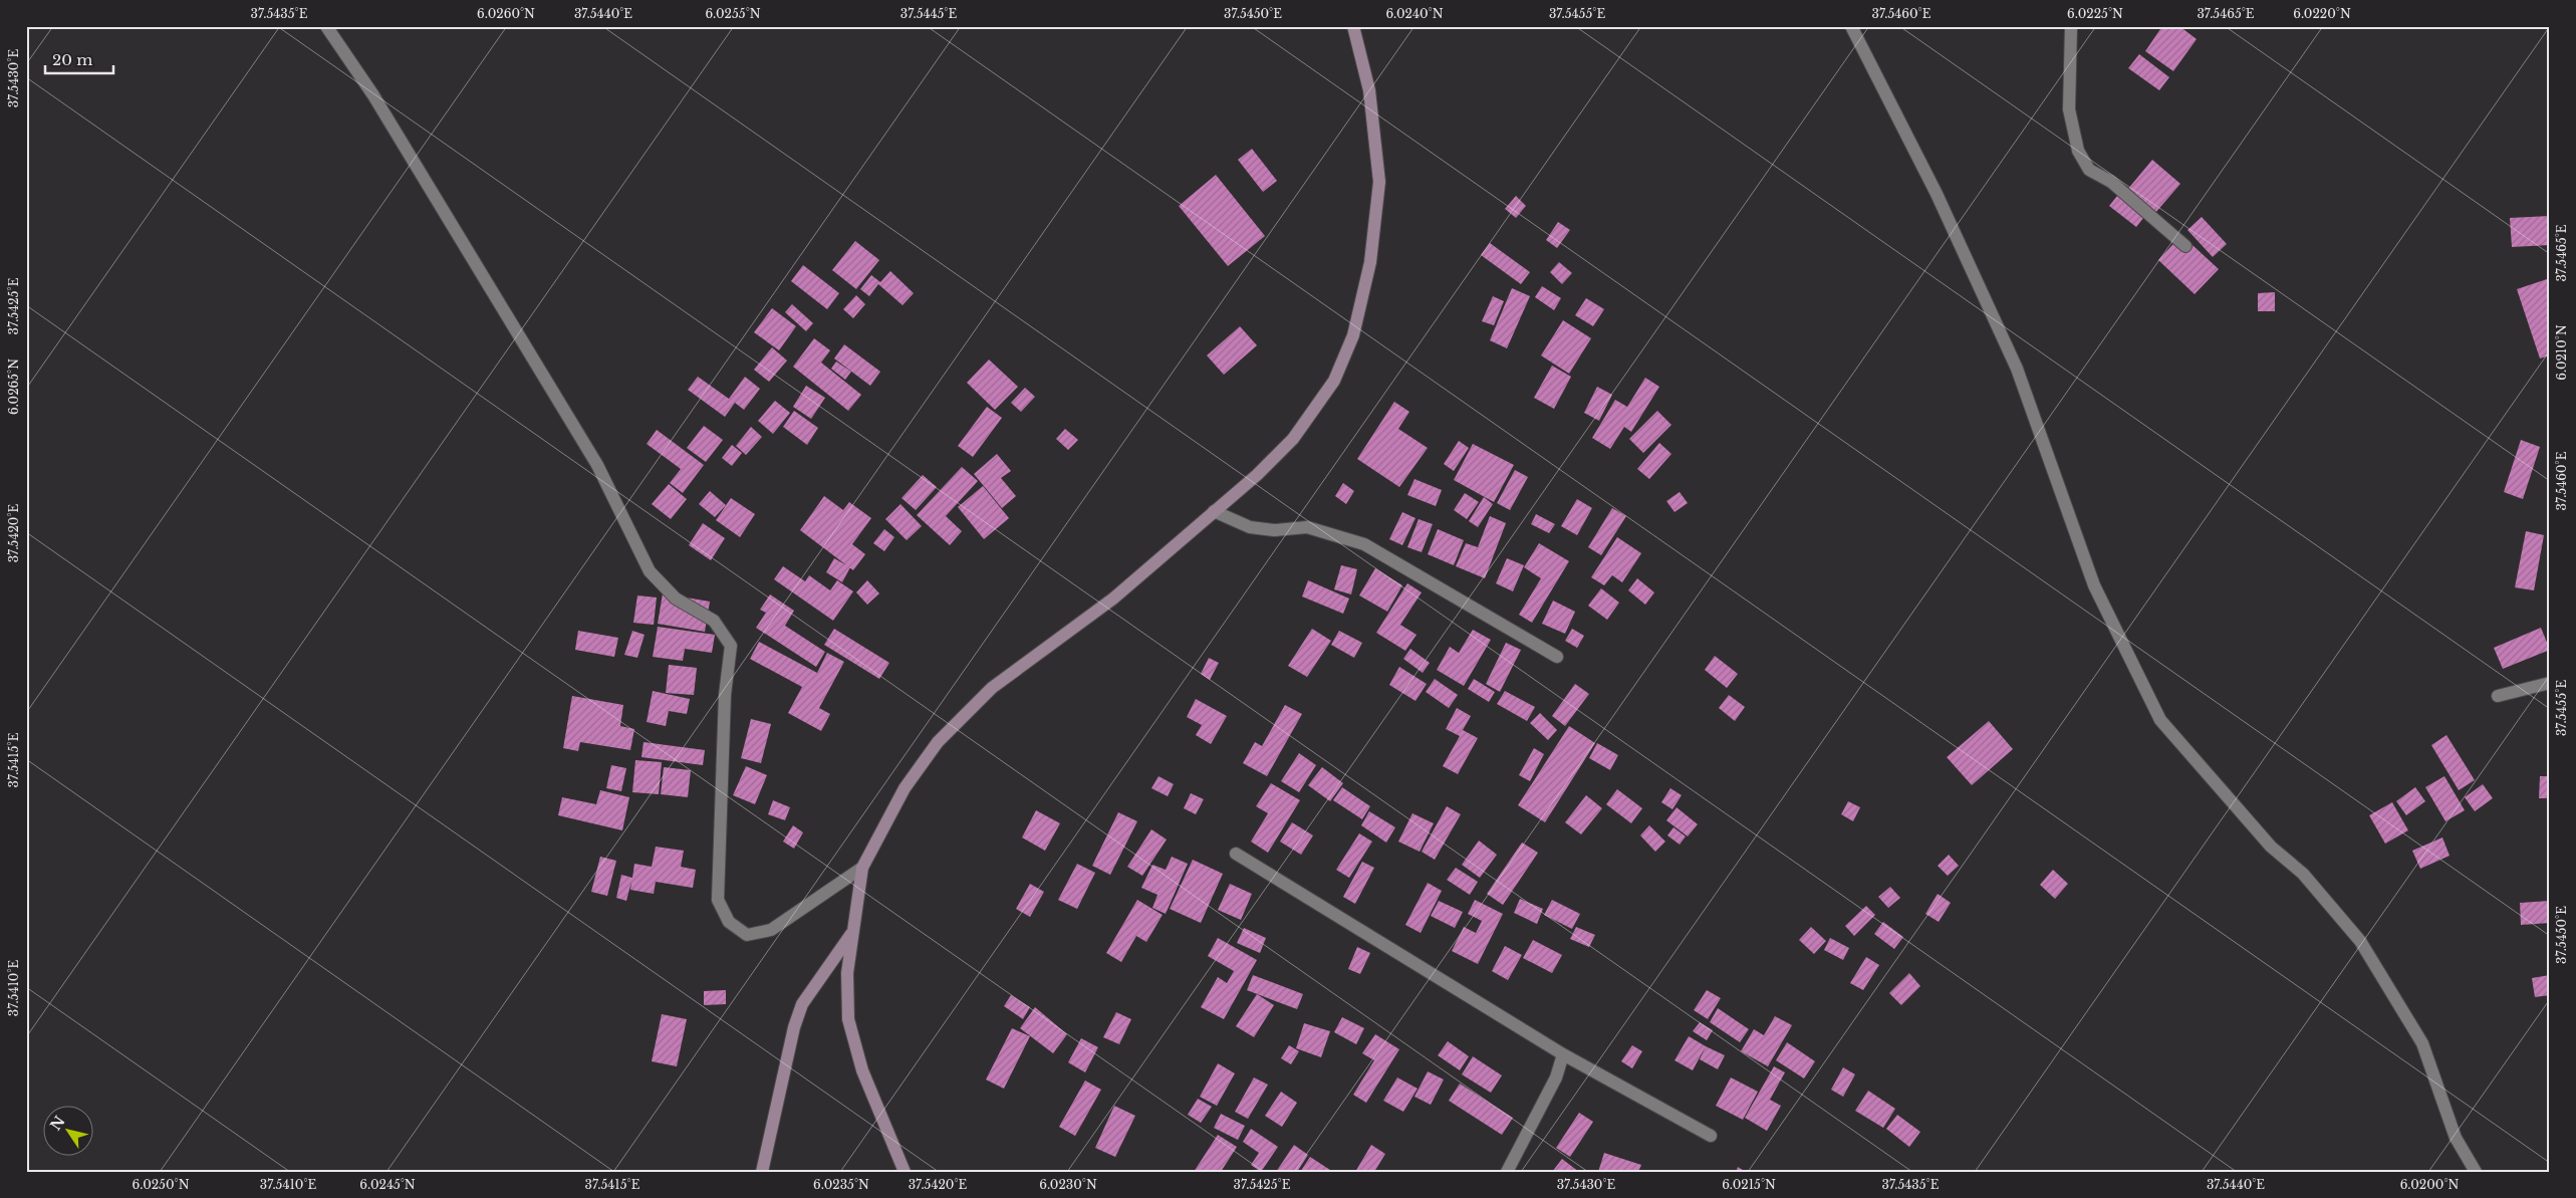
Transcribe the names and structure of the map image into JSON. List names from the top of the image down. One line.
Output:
{"scale_bar":"20 m","north":"top left","coordinates":["37.5435°E","6.0260°N","37.5440°E","6.0255°N","37.5445°E","37.5450°E","6.0240°N","37.5455°E","37.5460°E","6.0225°N","37.5465°E","6.0220°N","37.5430°E","37.5425°E","6.0210°N","6.0265°N","37.5420°E","37.5415°E","37.5410°E","6.0250°N","6.0245°N","6.0235°N","6.0230°N","6.0215°N","6.0200°N"]}
